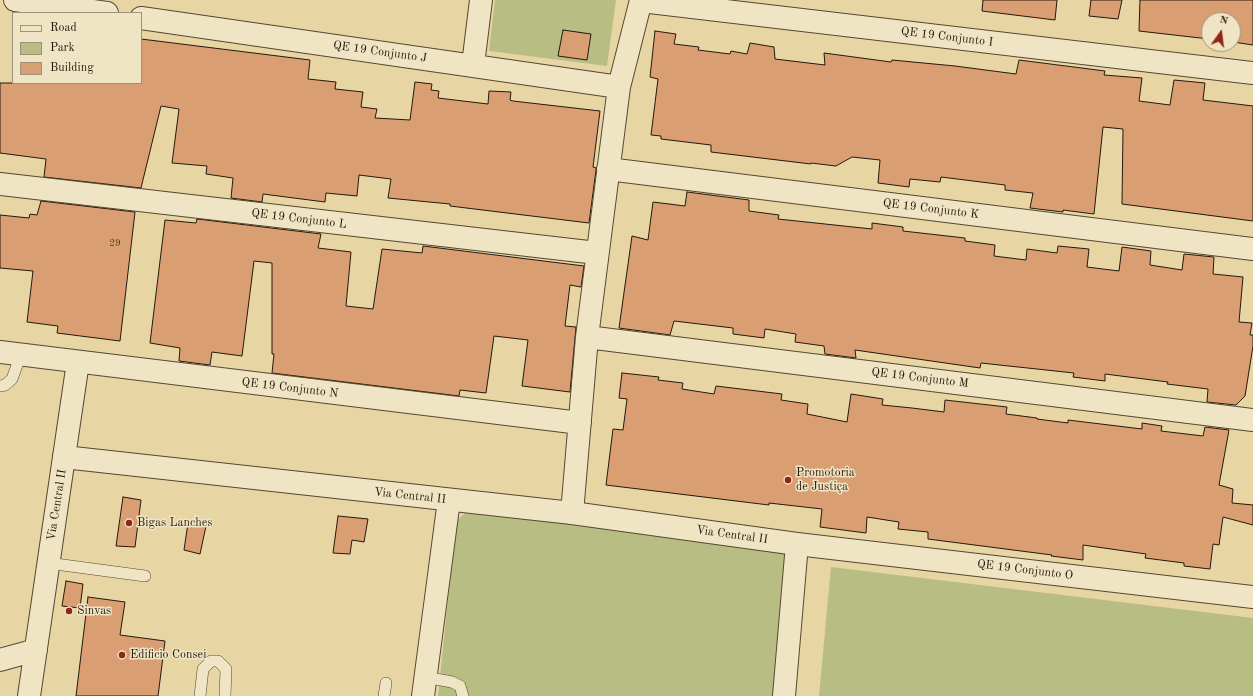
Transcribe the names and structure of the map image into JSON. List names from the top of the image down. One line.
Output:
{"streets":{"street":["QE 19 Conjunto I","QE 19 Conjunto J","QE 19 Conjunto K","QE 19 Conjunto L","QE 19 Conjunto M","QE 19 Conjunto N","Via Central II","QE 19 Conjunto O"]},"crossings":[["Via Central II","QE 19 Conjunto O"]],"places":["Promotoria de Justiça","Bigas Lanches","Sinvas","Edificio Consei"],"house_numbers":["29"],"legend":["Road","Park","Building"],"north":"top"}
